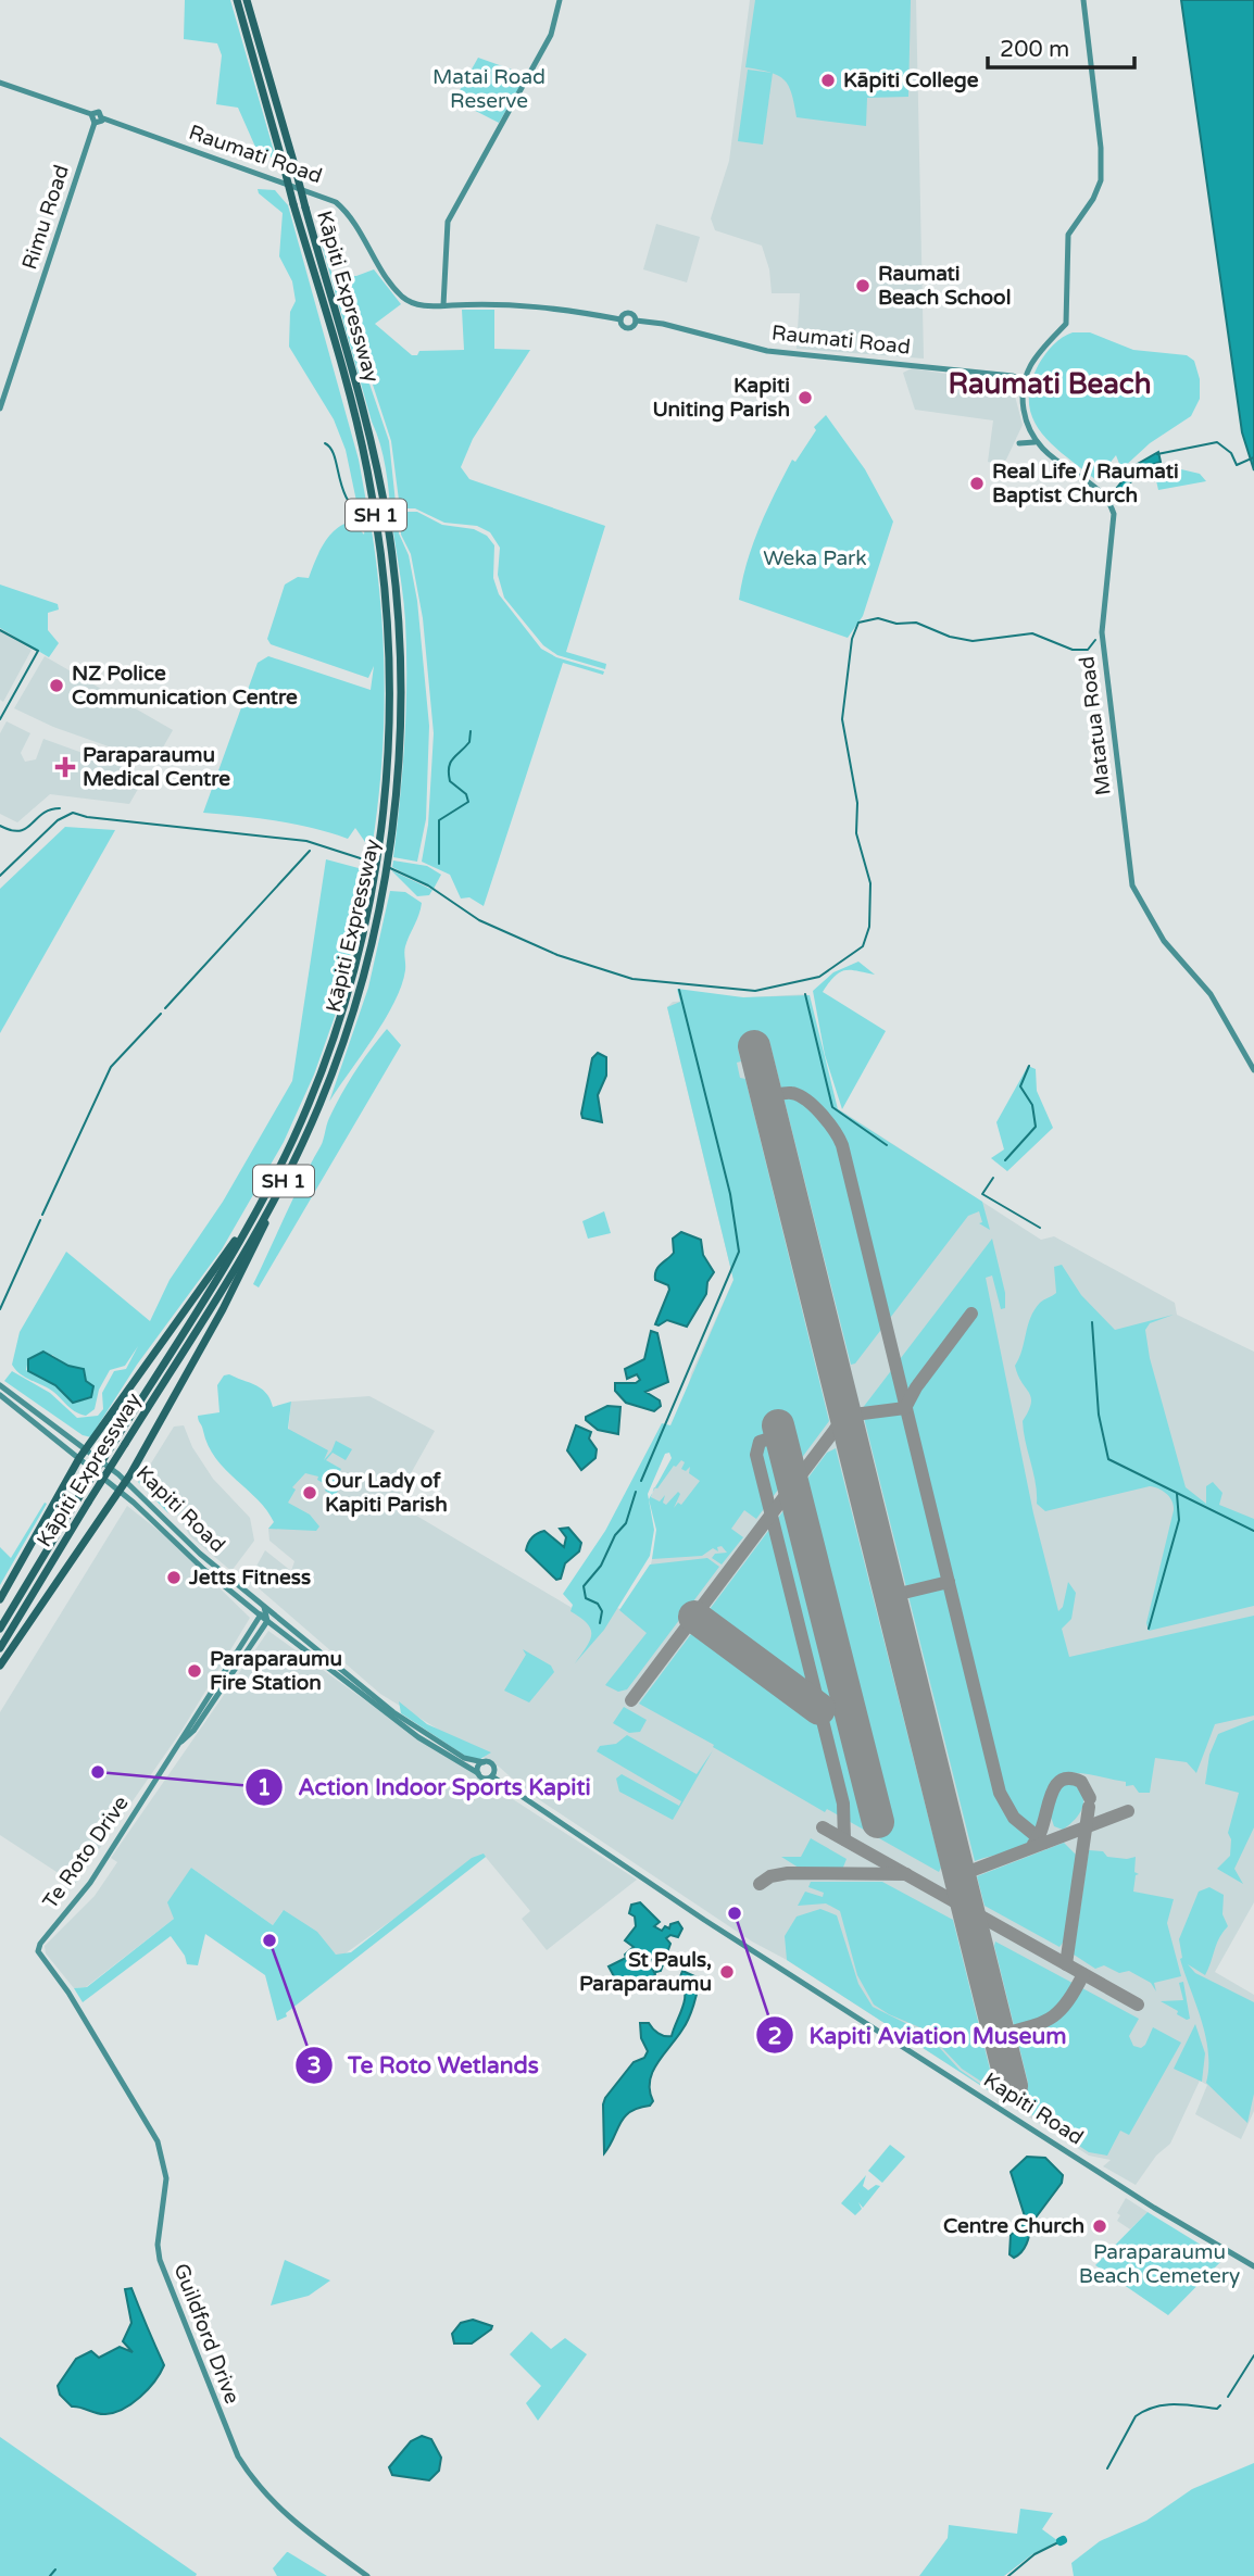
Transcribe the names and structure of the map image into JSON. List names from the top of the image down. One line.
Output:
{"streets":{"highway":["Kāpiti Expressway","SH 1"],"main road":["Raumati Road","Rimu Road","Matatua Road","Kapiti Road","Te Roto Drive","Guildford Drive"]},"crossings":[["Kapiti Road","Te Roto Drive"],["Te Roto Drive","Guildford Drive"]],"districts":["Raumati Beach"],"parks":["Matai Road Reserve","Weka Park","Paraparaumu Beach Cemetery"],"places":{"other":["Kāpiti College","Raumati Beach School","Kapiti Uniting Parish","Real Life / Raumati Baptist Church","NZ Police Communication Centre","Our Lady of Kapiti Parish","Jetts Fitness","Paraparaumu Fire Station","Action Indoor Sports Kapiti","Kapiti Aviation Museum","Te Roto Wetlands","St Pauls, Paraparaumu","Centre Church"],"health":["Paraparaumu Medical Centre"]},"scale_bar":"200 m"}
